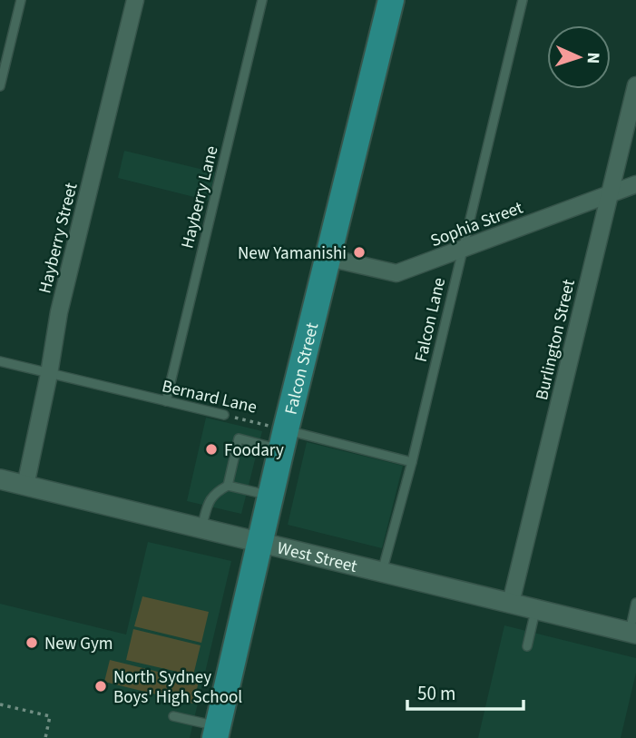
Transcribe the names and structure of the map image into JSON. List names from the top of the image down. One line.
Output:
{"streets":{"main road":["Falcon Street"],"street":["Sophia Street","Hayberry Street","Burlington Street","West Street"],"lane":["Hayberry Lane","Falcon Lane","Bernard Lane"]},"crossings":[["Hayberry Lane","Bernard Lane"],["Sophia Street","Falcon Lane"],["Sophia Street","Burlington Street"],["Sophia Street","Falcon Street"],["Hayberry Street","Bernard Lane"],["Hayberry Street","West Street"],["Falcon Lane","West Street"],["Burlington Street","West Street"],["Falcon Street","Bernard Lane"],["Falcon Street","West Street"]],"places":["New Yamanishi","Foodary","New Gym","North Sydney Boys' High School"],"scale_bar":"50 m","north":"right"}
